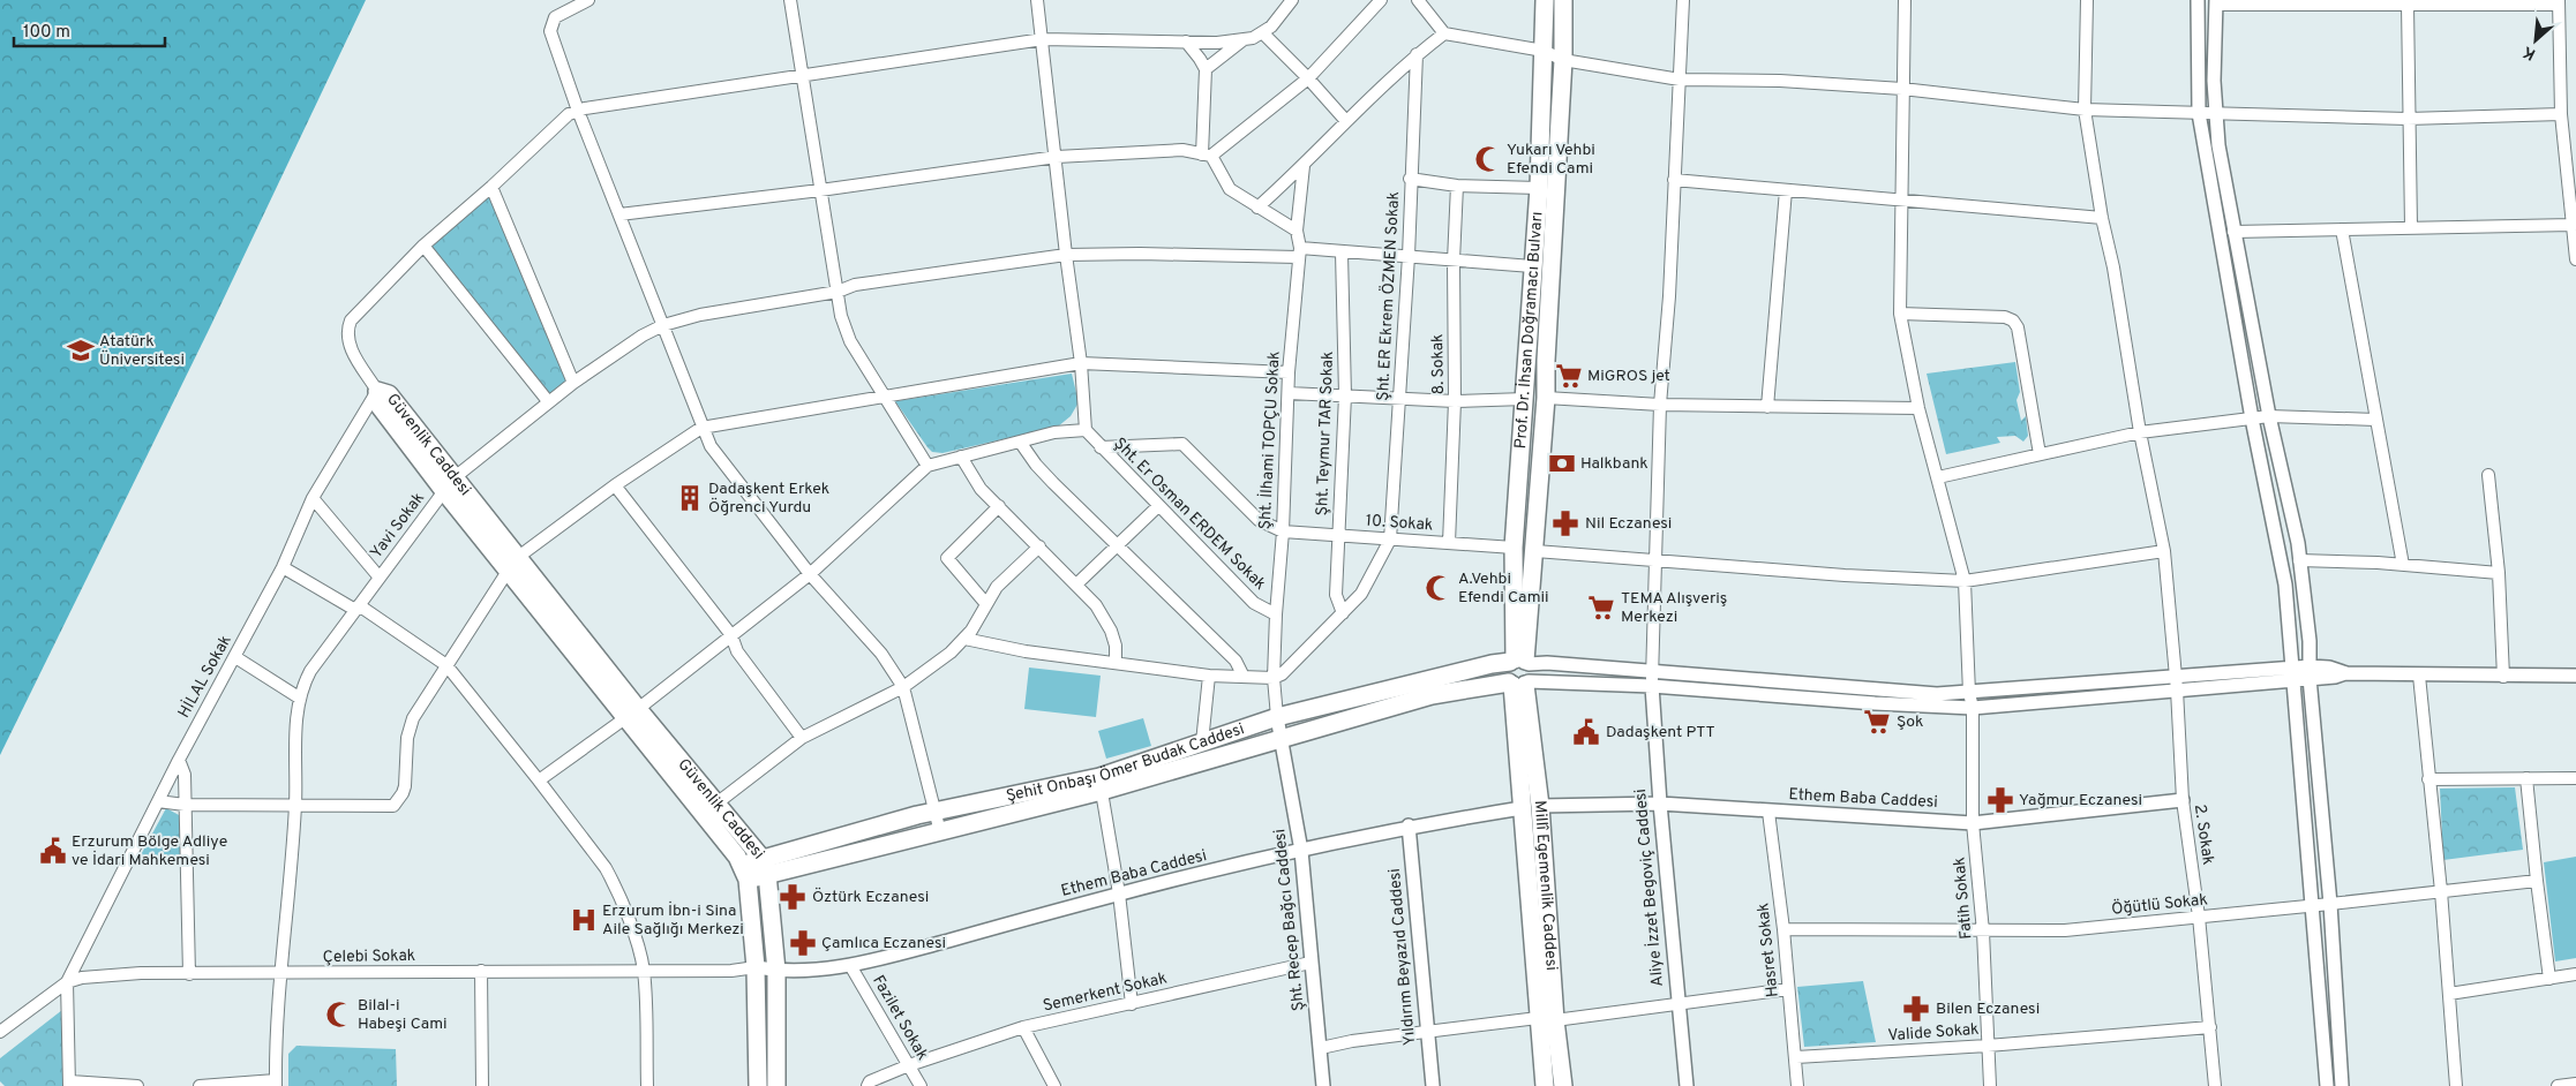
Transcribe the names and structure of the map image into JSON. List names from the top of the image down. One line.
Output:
{"streets":{"main road":["Prof. Dr. İhsan Doğramacı Bulvarı","Güvenlik Caddesi","Şehit Onbaşı Ömer Budak Caddesi","Millî Egemenlik Caddesi"],"street":["Şht. ER Ekrem ÖZMEN Sokak","8. Sokak","Şht. Teymur TAR Sokak","Şht. İlhami TOPÇU Sokak","Şht. Er Osman ERDEM Sokak","10. Sokak","Yavi Sokak","HİLAL Sokak","Ethem Baba Caddesi","2. Sokak","Aliye İzzet Begoviç Caddesi","Fatih Sokak","Öğütlü Sokak","Şht. Recep Bağcı Caddesi","Hasret Sokak","Çelebi Sokak","Yıldırım Beyazıd Caddesi","Semerkent Sokak","Fazilet Sokak","Valide Sokak"]},"crossings":[["Şht. ER Ekrem ÖZMEN Sokak","10. Sokak"],["Şht. ER Ekrem ÖZMEN Sokak","Yavi Sokak"],["Prof. Dr. İhsan Doğramacı Bulvarı","10. Sokak"],["Prof. Dr. İhsan Doğramacı Bulvarı","Yavi Sokak"],["Prof. Dr. İhsan Doğramacı Bulvarı","Şehit Onbaşı Ömer Budak Caddesi"],["8. Sokak","10. Sokak"],["8. Sokak","Yavi Sokak"],["Şht. Teymur TAR Sokak","10. Sokak"],["Şht. Teymur TAR Sokak","Yavi Sokak"],["Şht. İlhami TOPÇU Sokak","Şht. Er Osman ERDEM Sokak"],["Şht. İlhami TOPÇU Sokak","10. Sokak"],["Şht. İlhami TOPÇU Sokak","Yavi Sokak"],["Şht. İlhami TOPÇU Sokak","Şehit Onbaşı Ömer Budak Caddesi"],["Şht. İlhami TOPÇU Sokak","Şht. Recep Bağcı Caddesi"],["Güvenlik Caddesi","Yavi Sokak"],["Güvenlik Caddesi","HİLAL Sokak"],["Güvenlik Caddesi","Şehit Onbaşı Ömer Budak Caddesi"],["Güvenlik Caddesi","Ethem Baba Caddesi"],["Güvenlik Caddesi","Çelebi Sokak"],["Yavi Sokak","Çelebi Sokak"],["HİLAL Sokak","Çelebi Sokak"],["Şehit Onbaşı Ömer Budak Caddesi","Millî Egemenlik Caddesi"],["Şehit Onbaşı Ömer Budak Caddesi","Şht. Recep Bağcı Caddesi"],["Ethem Baba Caddesi","2. Sokak"],["Ethem Baba Caddesi","Millî Egemenlik Caddesi"],["Ethem Baba Caddesi","Aliye İzzet Begoviç Caddesi"],["Ethem Baba Caddesi","Fatih Sokak"],["Ethem Baba Caddesi","Şht. Recep Bağcı Caddesi"],["Ethem Baba Caddesi","Hasret Sokak"],["Ethem Baba Caddesi","Çelebi Sokak"],["Ethem Baba Caddesi","Yıldırım Beyazıd Caddesi"],["Ethem Baba Caddesi","Fazilet Sokak"],["2. Sokak","Öğütlü Sokak"],["2. Sokak","Valide Sokak"],["Fatih Sokak","Öğütlü Sokak"],["Fatih Sokak","Valide Sokak"],["Öğütlü Sokak","Hasret Sokak"],["Şht. Recep Bağcı Caddesi","Semerkent Sokak"],["Hasret Sokak","Valide Sokak"],["Semerkent Sokak","Fazilet Sokak"]],"places":{"mosque":["Yukarı Vehbi Efendi Cami","A.Vehbi Efendi Camii","Bilal-i Habeşi Cami"],"school or university":["Atatürk Üniversitesi"],"supermarket":["MiGROS jet","TEMA Alışveriş Merkezi","Şok"],"bank":["Halkbank"],"building":["Dadaşkent Erkek Öğrenci Yurdu"],"pharmacy":["Nil Eczanesi","Yağmur Eczanesi","Öztürk Eczanesi","Çamlıca Eczanesi","Bilen Eczanesi"],"public building":["Dadaşkent PTT","Erzurum Bölge Adliye ve İdari Mahkemesi"],"hospital":["Erzurum İbn-i Sina Aile Sağlığı Merkezi"]},"scale_bar":"100 m","north":"bottom left"}
